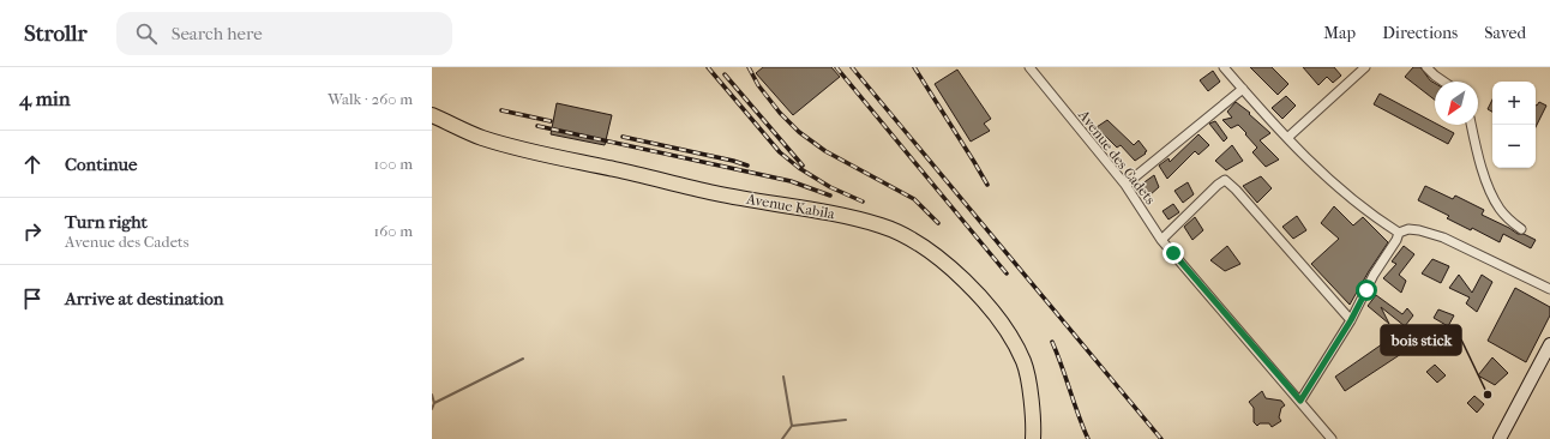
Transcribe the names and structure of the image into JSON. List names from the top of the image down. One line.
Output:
{"streets":{"highway":["Avenue Kabila"],"street":["Avenue des Cadets"]},"places":["bois stick"],"north":"bottom left","page":{"header":"Strollr","search":"Search here","nav":["Map","Directions","Saved"],"heading":["4 min","Walk · 260 m"],"map_buttons":["+","−"],"list":[["Continue","100 m"],["Turn right","Avenue des Cadets","160 m"],"Arrive at destination"]}}
